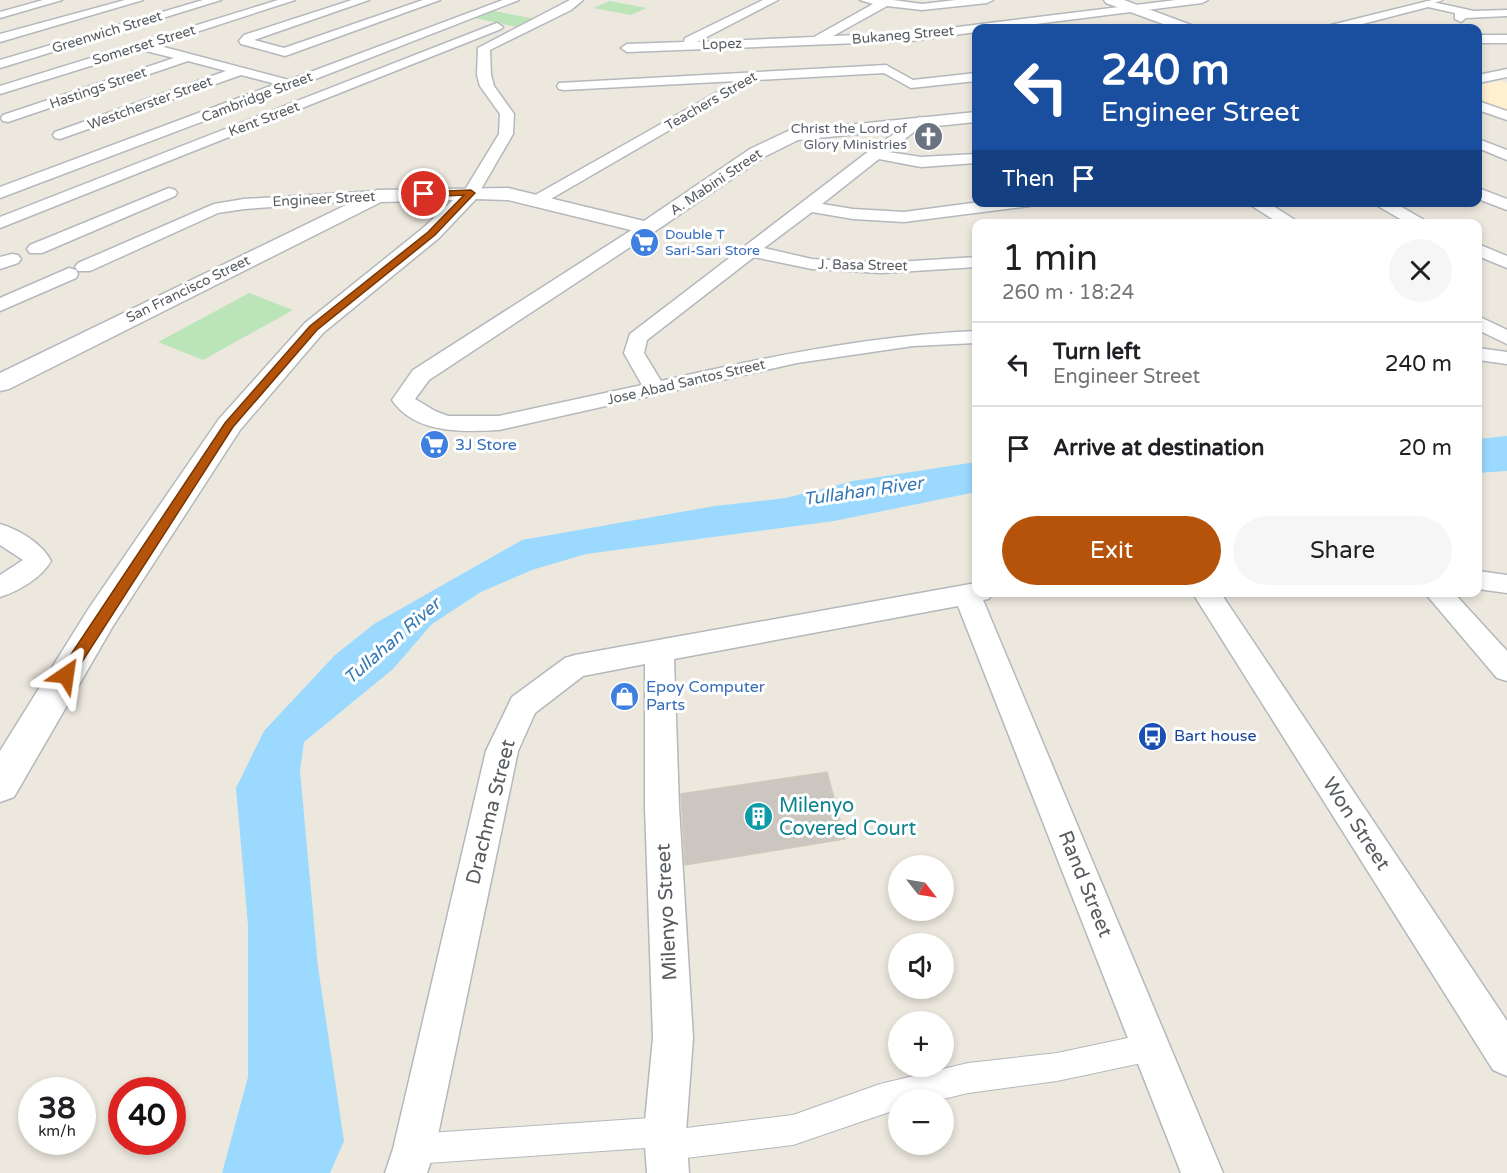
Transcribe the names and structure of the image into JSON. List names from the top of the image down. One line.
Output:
{"streets":{"street":["Greenwich Street","Bukaneg Street","Lopez","Somerset Street","Hastings Street","Cambridge Street","Teachers Street","Westcherster Street","Kent Street","A. Mabini Street","Engineer Street","J. Basa Street","San Francisco Street","Jose Abad Santos Street","Drachma Street","Won Street","Rand Street","Milenyo Street"]},"crossings":[["Bukaneg Street","Lopez"],["Bukaneg Street","Teachers Street"],["Lopez","Teachers Street"],["Cambridge Street","Kent Street"],["Teachers Street","Engineer Street"],["A. Mabini Street","Engineer Street"],["A. Mabini Street","Jose Abad Santos Street"],["Engineer Street","San Francisco Street"],["Drachma Street","Milenyo Street"]],"water":["Tullahan River"],"places":{"church":["Christ the Lord of Glory Ministries"],"supermarket":["Double T Sari-Sari Store","3J Store"],"shop":["Epoy Computer Parts"],"bus stop":["Bart house"],"building":["Milenyo Covered Court"]},"north":"bottom right","page":{"turn":["240 m","Engineer Street"],"then":"Then","heading":["1 min","260 m · 18:24"],"list":[{"name":"Turn left","note":"Engineer Street","value":"240 m"},{"name":"Arrive at destination","value":"20 m"}],"buttons":["Exit","Share"],"map_buttons":["+","−"],"speed":"38 km/h","limit":"40"}}
